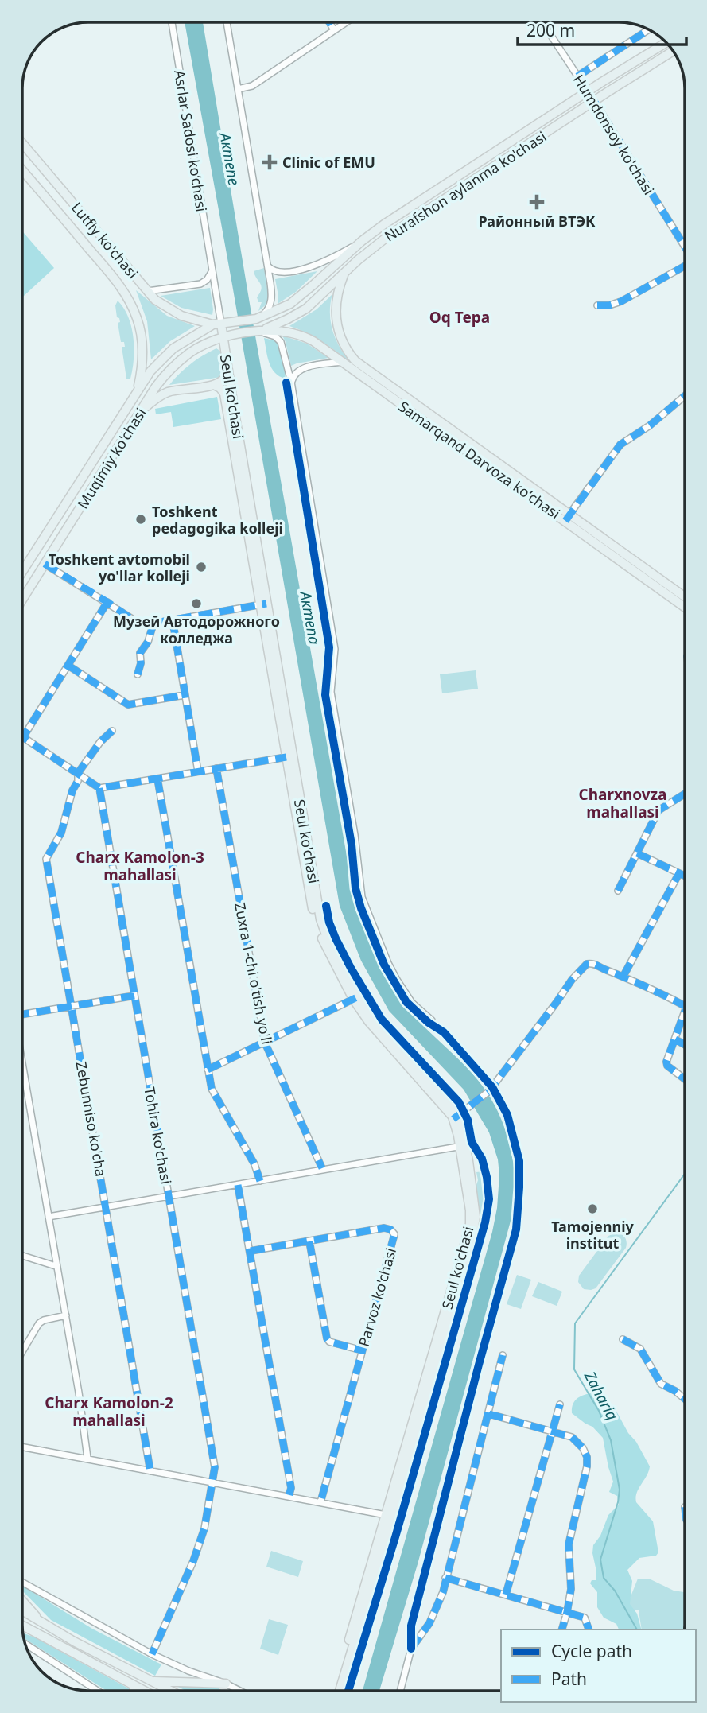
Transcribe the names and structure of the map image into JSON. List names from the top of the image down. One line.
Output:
{"streets":{"main road":["Humdonsoy ko'chasi","Nurafshon aylanma ko'chasi","Lutfiy ko'chasi","Seul ko'chasi","Muqimiy ko'chasi","Samarqand Darvoza koʻchasi"],"street":["Asrlar Sadosi ko‘chasi","Zuxra 1-chi o'tish yo'li","Zebunniso ko'cha","Tohira ko'chasi","Parvoz ko'chasi"]},"crossings":[["Humdonsoy ko'chasi","Nurafshon aylanma ko'chasi"],["Asrlar Sadosi ko‘chasi","Lutfiy ko'chasi"],["Asrlar Sadosi ko‘chasi","Seul ko'chasi"],["Asrlar Sadosi ko‘chasi","Muqimiy ko'chasi"],["Nurafshon aylanma ko'chasi","Muqimiy ko'chasi"],["Nurafshon aylanma ko'chasi","Samarqand Darvoza koʻchasi"],["Lutfiy ko'chasi","Seul ko'chasi"],["Lutfiy ko'chasi","Muqimiy ko'chasi"],["Seul ko'chasi","Muqimiy ko'chasi"],["Muqimiy ko'chasi","Samarqand Darvoza koʻchasi"]],"districts":["Oq Tepa","Charxnovza mahallasi","Charx Kamolon-3 mahallasi","Charx Kamolon-2 mahallasi"],"water":["Актепе","Актепа","Zahariq"],"places":{"health":["Clinic of EMU","Районный ВТЭК"],"other":["Toshkent pedagogika kolleji","Toshkent avtomobil yo'llar kolleji","Музей Автодорожного колледжа","Tamojenniy institut"]},"legend":["Cycle path","Path"],"scale_bar":"200 m"}
